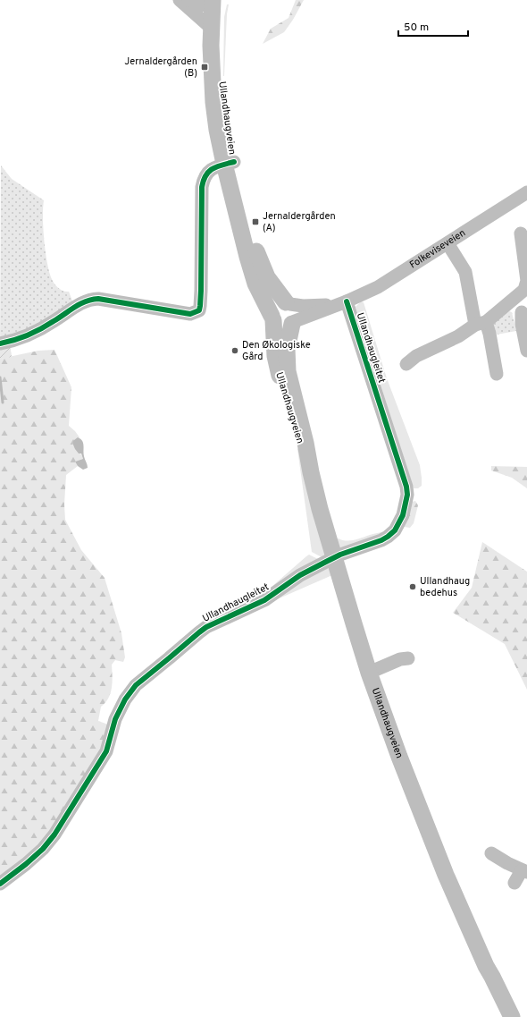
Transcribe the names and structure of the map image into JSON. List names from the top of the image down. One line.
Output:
{"streets":{"main road":["Ullandhaugveien"],"street":["Folkeviseveien","Ullandhaugleitet"]},"crossings":[["Ullandhaugveien","Folkeviseveien"],["Folkeviseveien","Ullandhaugleitet"]],"places":{"transit":["Jernaldergården (B)","Jernaldergården (A)"],"other":["Den Økologiske Gård","Ullandhaug bedehus"]},"scale_bar":"50 m"}
